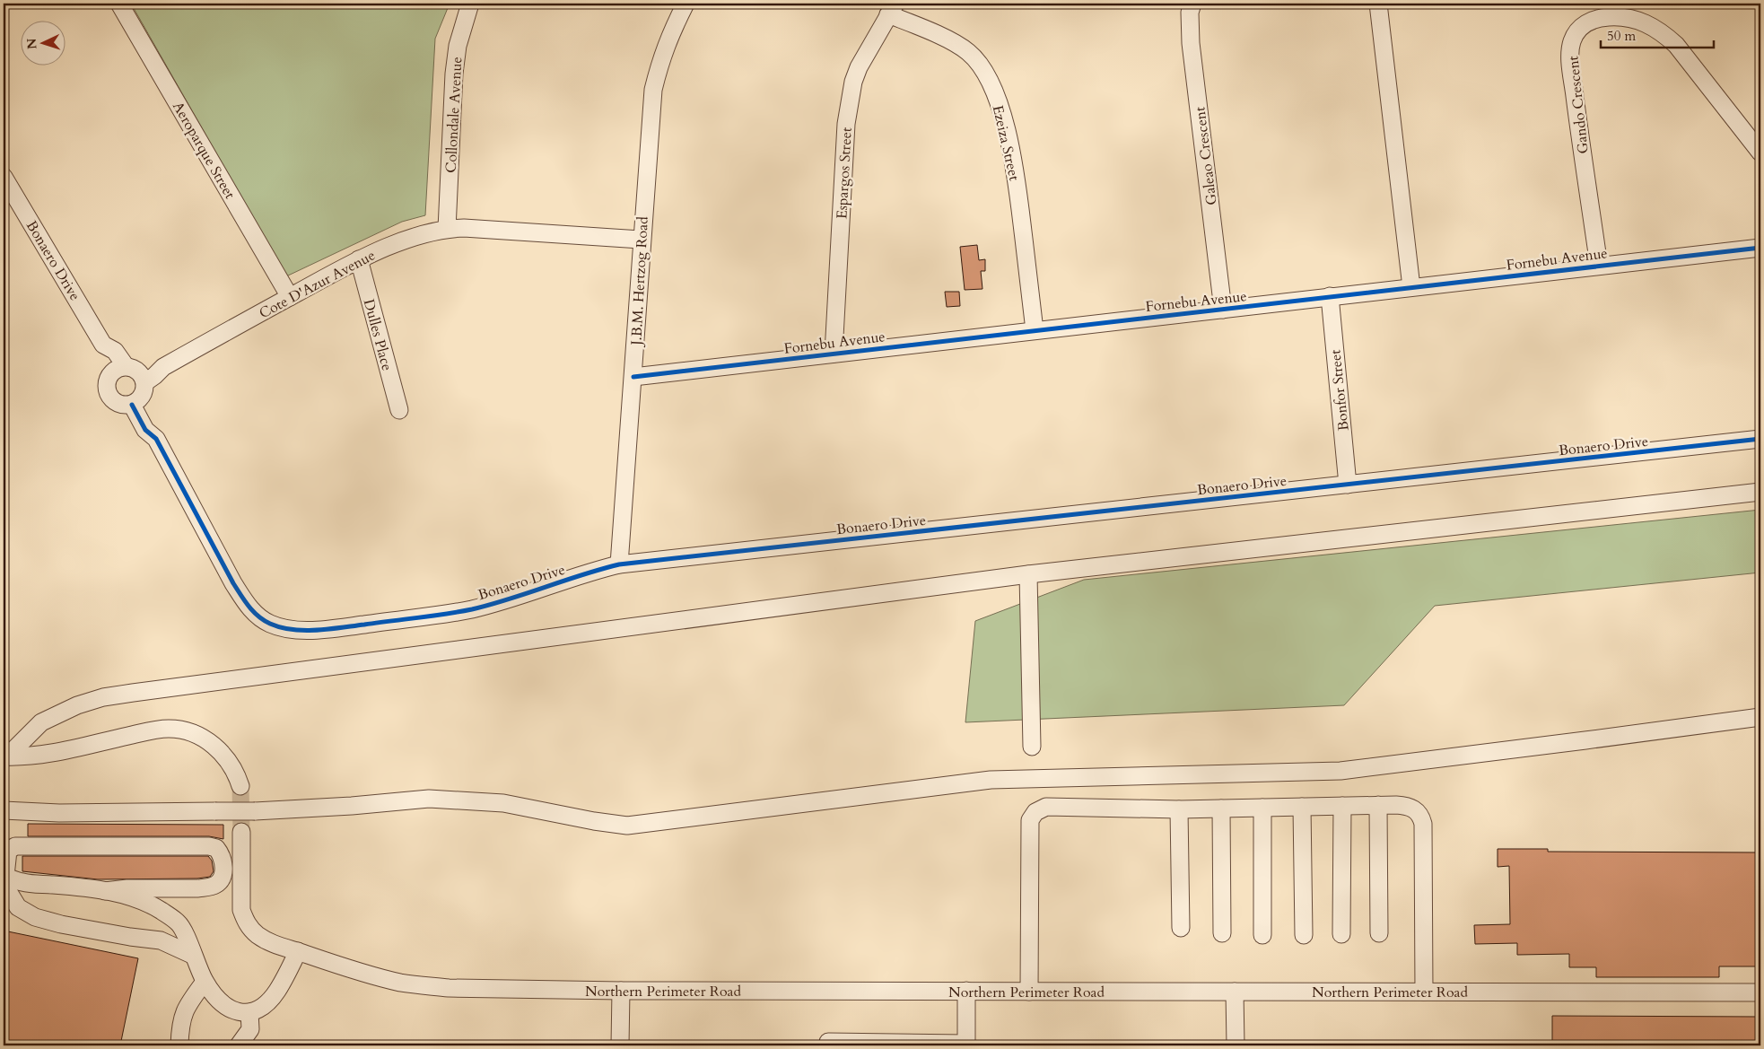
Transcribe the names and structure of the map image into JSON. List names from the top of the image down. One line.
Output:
{"streets":{"street":["Gando Crescent","Collondale Avenue","Ezeiza Street","Aeroparque Street","Galeao Crescent","Espargos Street","Fornebu Avenue","Bonaero Drive","J.B.M. Hertzog Road","Cote D'Azur Avenue","Dulles Place","Bonfor Street","Northern Perimeter Road"]},"crossings":[["Gando Crescent","Fornebu Avenue"],["Collondale Avenue","Cote D'Azur Avenue"],["Ezeiza Street","Espargos Street"],["Ezeiza Street","Fornebu Avenue"],["Aeroparque Street","Cote D'Azur Avenue"],["Galeao Crescent","Fornebu Avenue"],["Espargos Street","Fornebu Avenue"],["Fornebu Avenue","J.B.M. Hertzog Road"],["Fornebu Avenue","Bonfor Street"],["Bonaero Drive","J.B.M. Hertzog Road"],["Bonaero Drive","Cote D'Azur Avenue"],["Bonaero Drive","Bonfor Street"],["J.B.M. Hertzog Road","Cote D'Azur Avenue"],["Cote D'Azur Avenue","Dulles Place"]],"scale_bar":"50 m","north":"left"}
